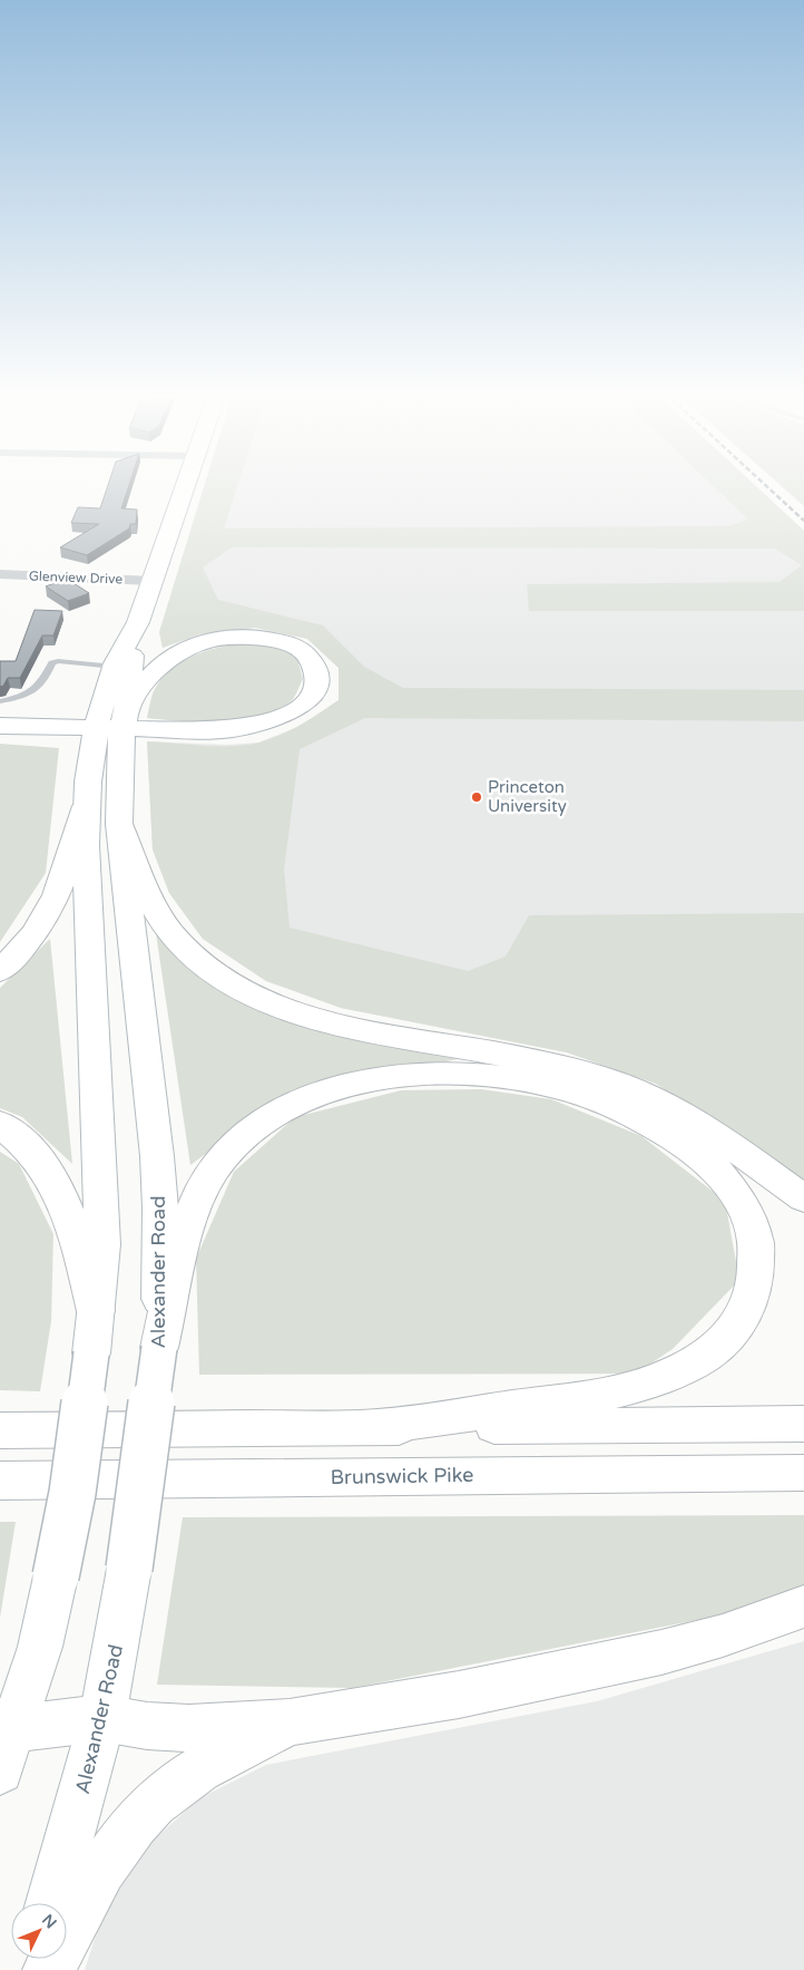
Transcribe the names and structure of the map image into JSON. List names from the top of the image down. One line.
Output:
{"streets":{"main road":["Alexander Road","Brunswick Pike"],"street":["Glenview Drive"]},"crossings":[["Glenview Drive","Alexander Road"]],"places":["Princeton University"],"north":"top right"}
